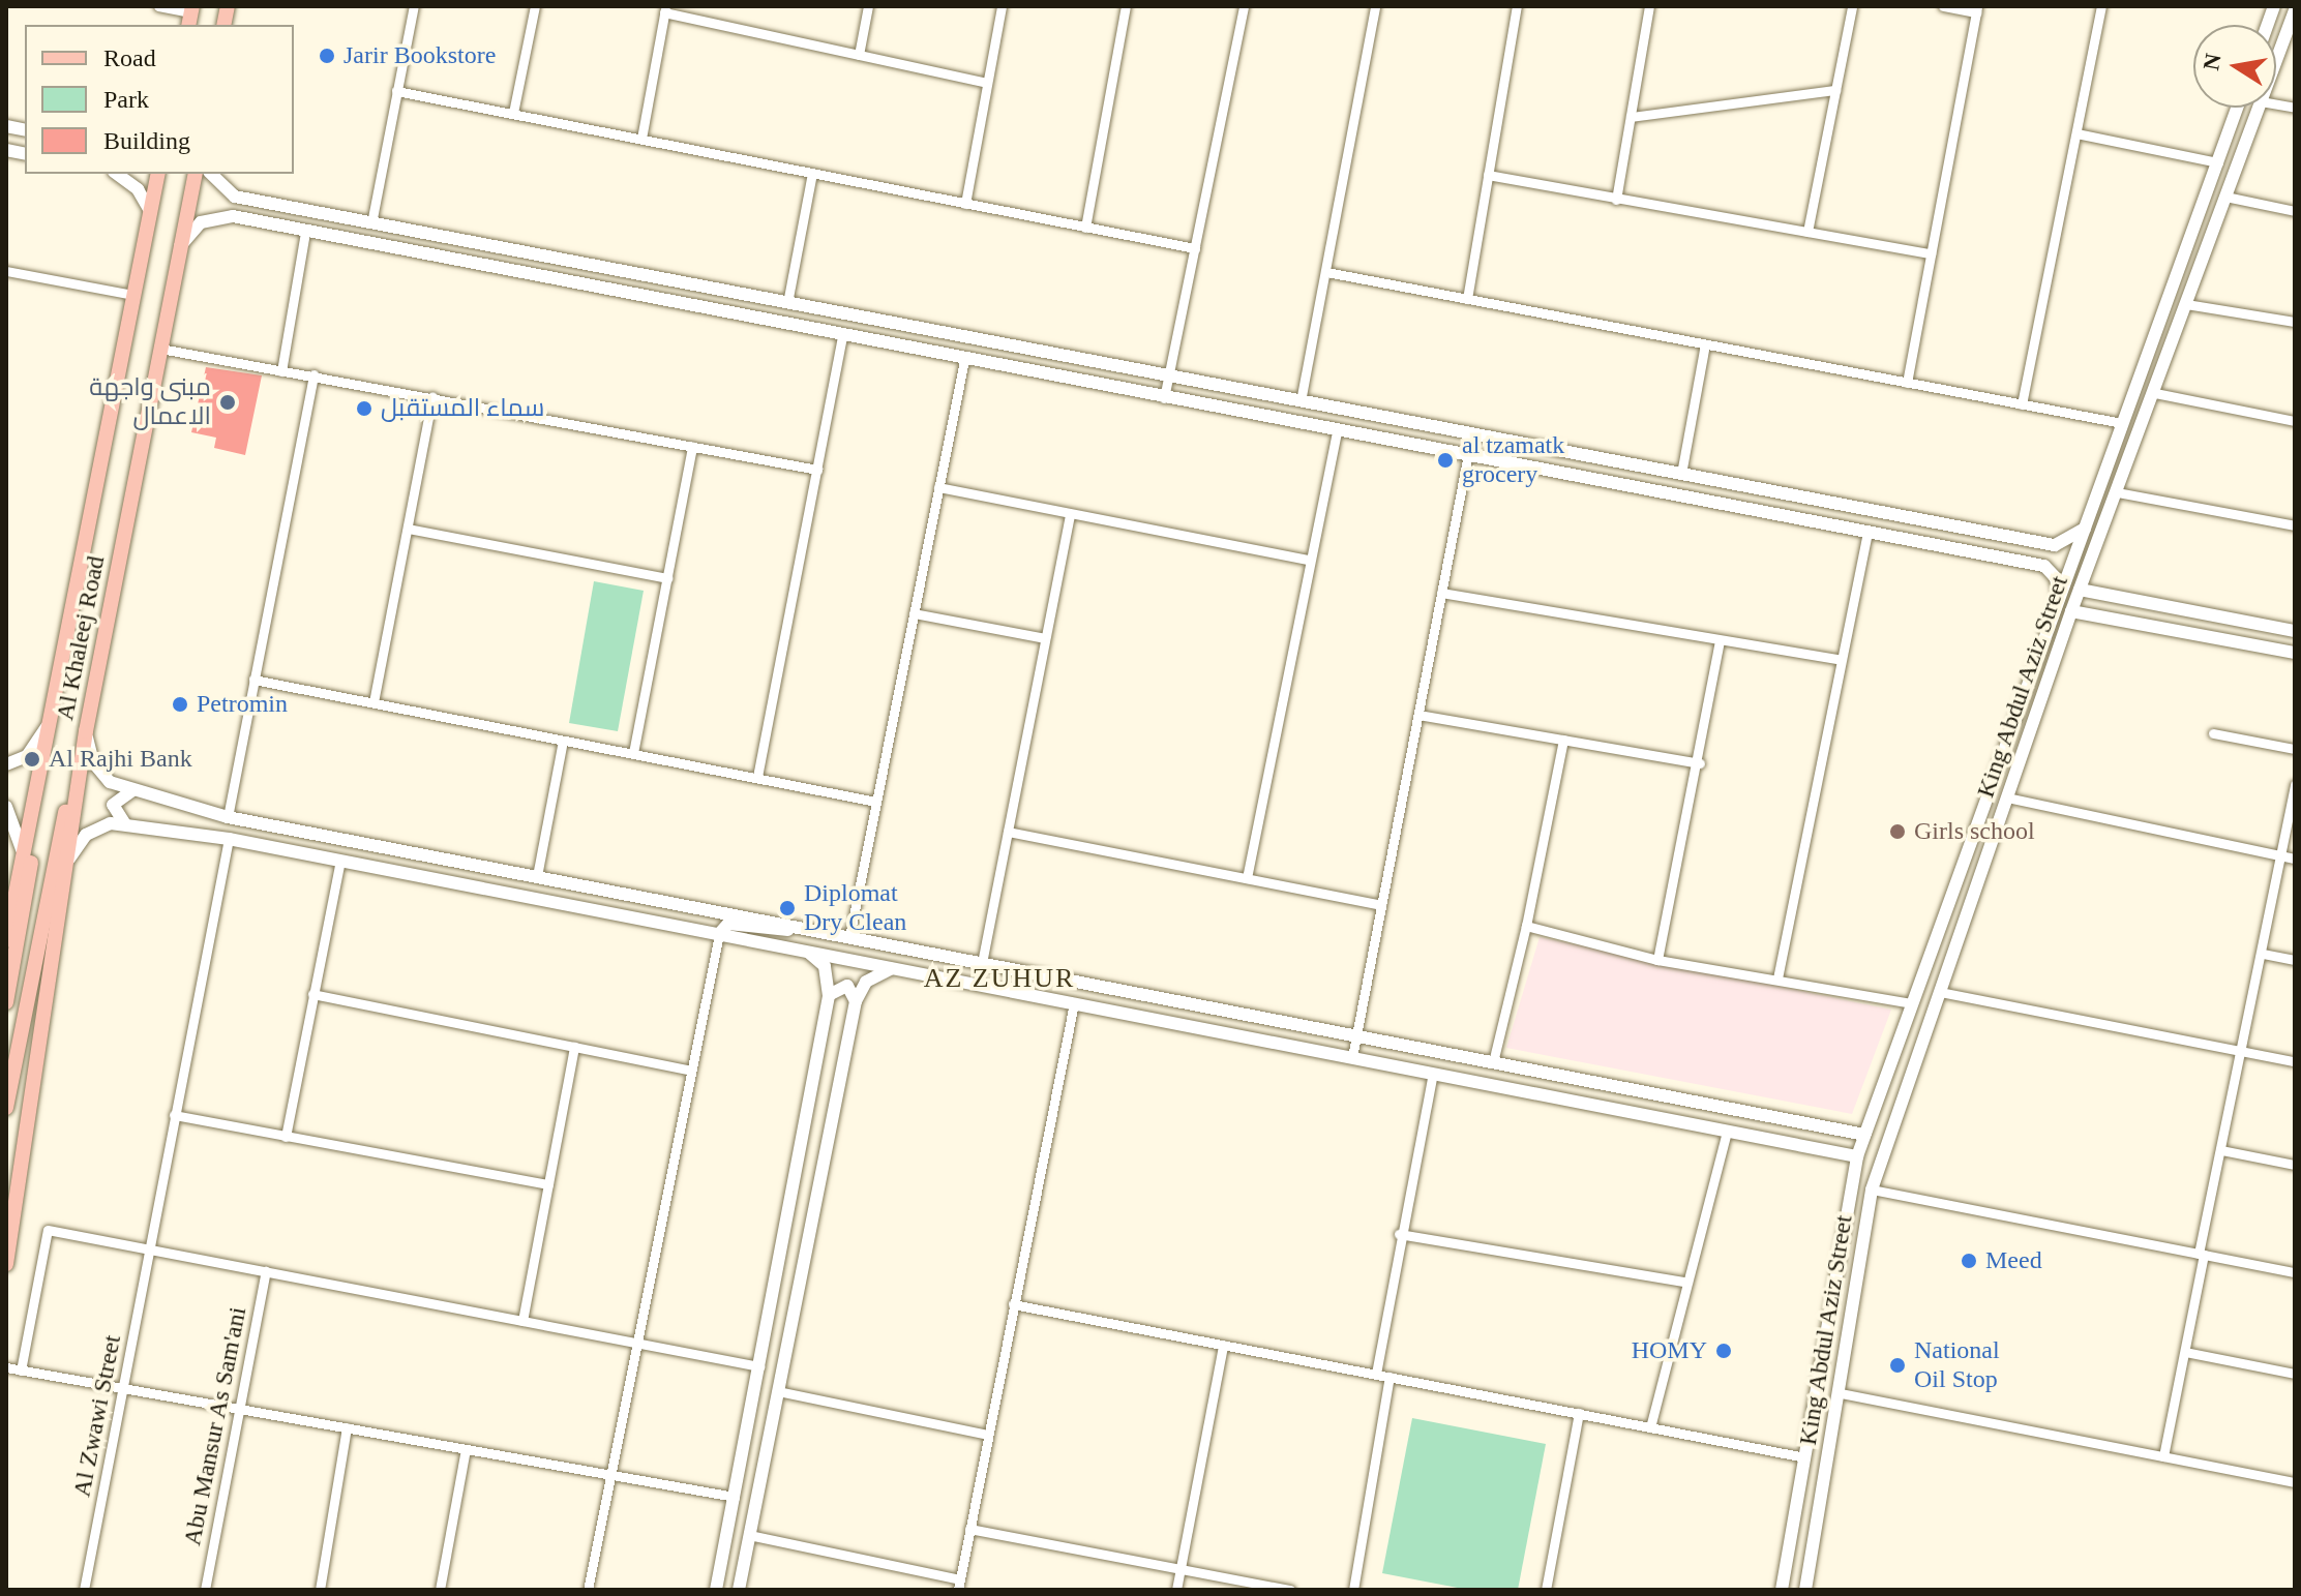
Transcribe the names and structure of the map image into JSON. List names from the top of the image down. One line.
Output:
{"streets":{"main road":["Al Khaleej Road"],"street":["King Abdul Aziz Street","Al Zwawi Street","Abu Mansur As Sam'ani"]},"districts":["AZ ZUHUR"],"places":["Jarir Bookstore","مبنى واجهة الاعمال","سماء المستقبل","al tzamatk grocery","Petromin","Al Rajhi Bank","Girls school","Diplomat Dry Clean","Meed","HOMY","National Oil Stop"],"legend":["Road","Park","Building"],"north":"left"}
